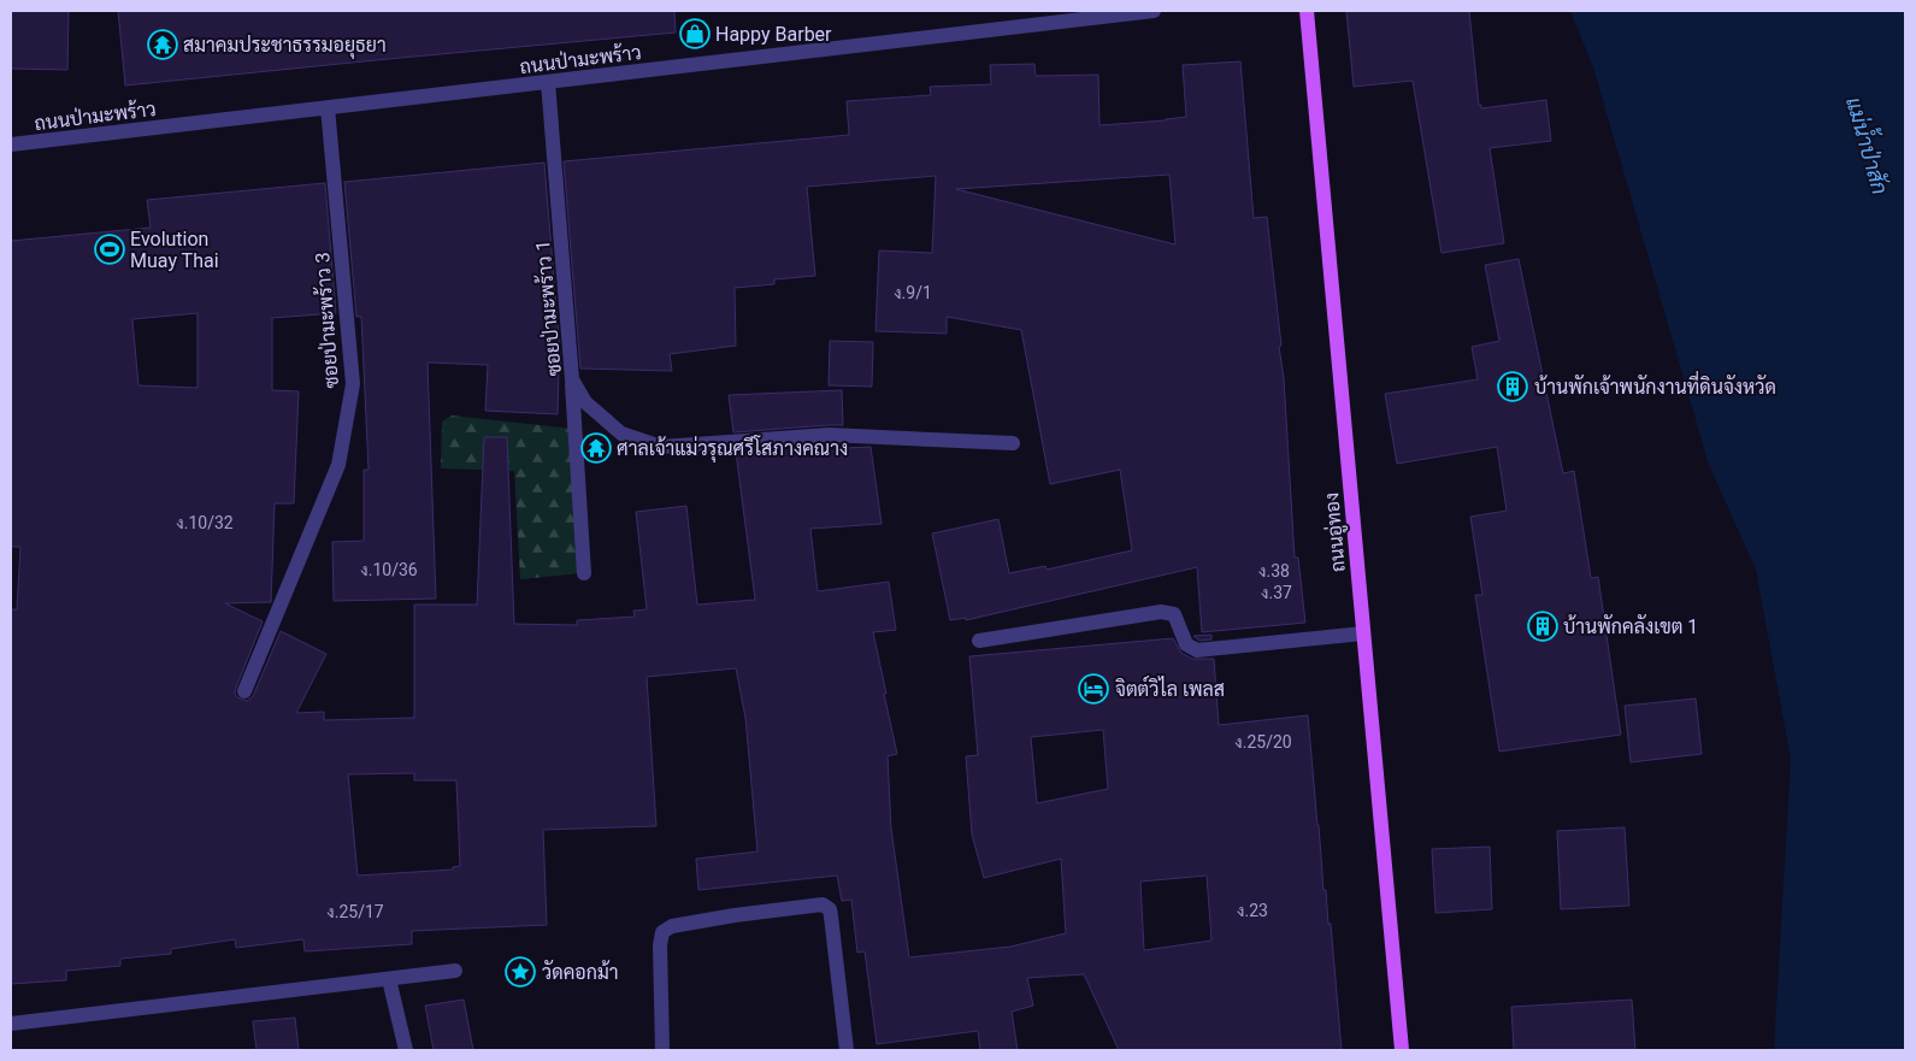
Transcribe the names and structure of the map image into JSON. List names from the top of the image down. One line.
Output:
{"streets":{"main road":["ถนนอู่ทอง"],"street":["ถนนป่ามะพร้าว","ซอยป่ามะพร้าว 1","ซอยป่ามะพร้าว 3"]},"crossings":[["ถนนป่ามะพร้าว","ซอยป่ามะพร้าว 1"],["ถนนป่ามะพร้าว","ซอยป่ามะพร้าว 3"]],"water":["แม่น้ำป่าสัก"],"places":{"shop":["Happy Barber"],"temple":["สมาคมประชาธรรมอยุธยา","ศาลเจ้าแม่วรุณศรีโสภางคณาง"],"sports":["Evolution Muay Thai"],"building":["บ้านพักเจ้าพนักงานที่ดินจังหวัด","บ้านพักคลังเขต 1"],"hotel":["จิตต์วิไล เพลส"],"place":["วัดคอกม้า"]},"house_numbers":["ง.9/1","ง.10/32","ง.10/36","ง.38","ง.37","ง.25/20","ง.23","ง.25/17"]}
